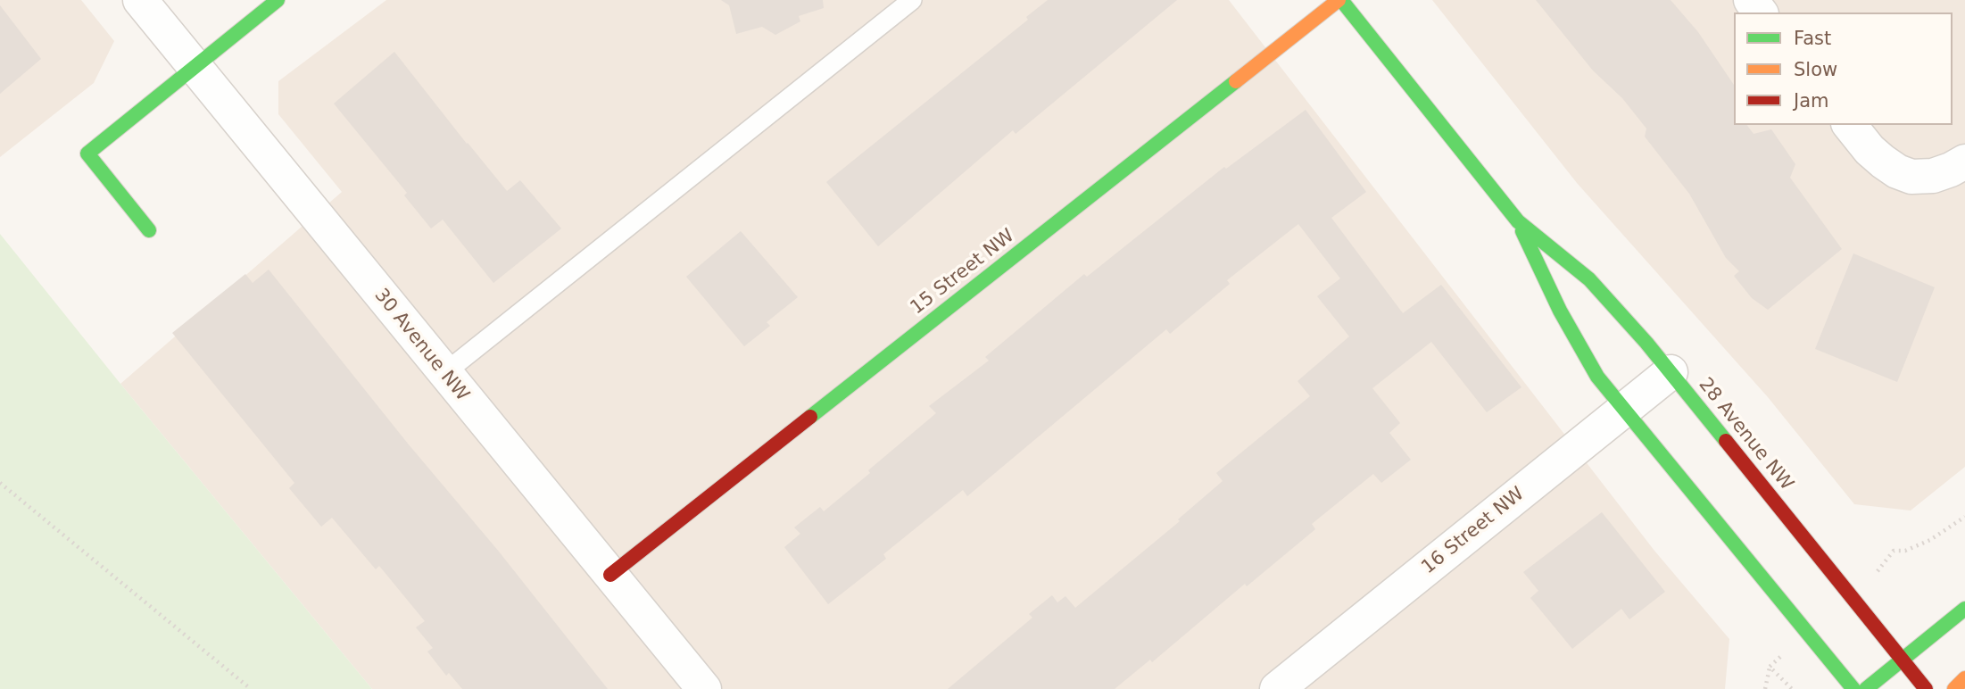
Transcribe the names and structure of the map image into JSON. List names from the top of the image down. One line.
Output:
{"streets":{"street":["15 Street NW","30 Avenue NW","28 Avenue NW","16 Street NW"]},"crossings":[["15 Street NW","30 Avenue NW"],["15 Street NW","28 Avenue NW"],["28 Avenue NW","16 Street NW"]],"legend":["Fast","Slow","Jam"]}
